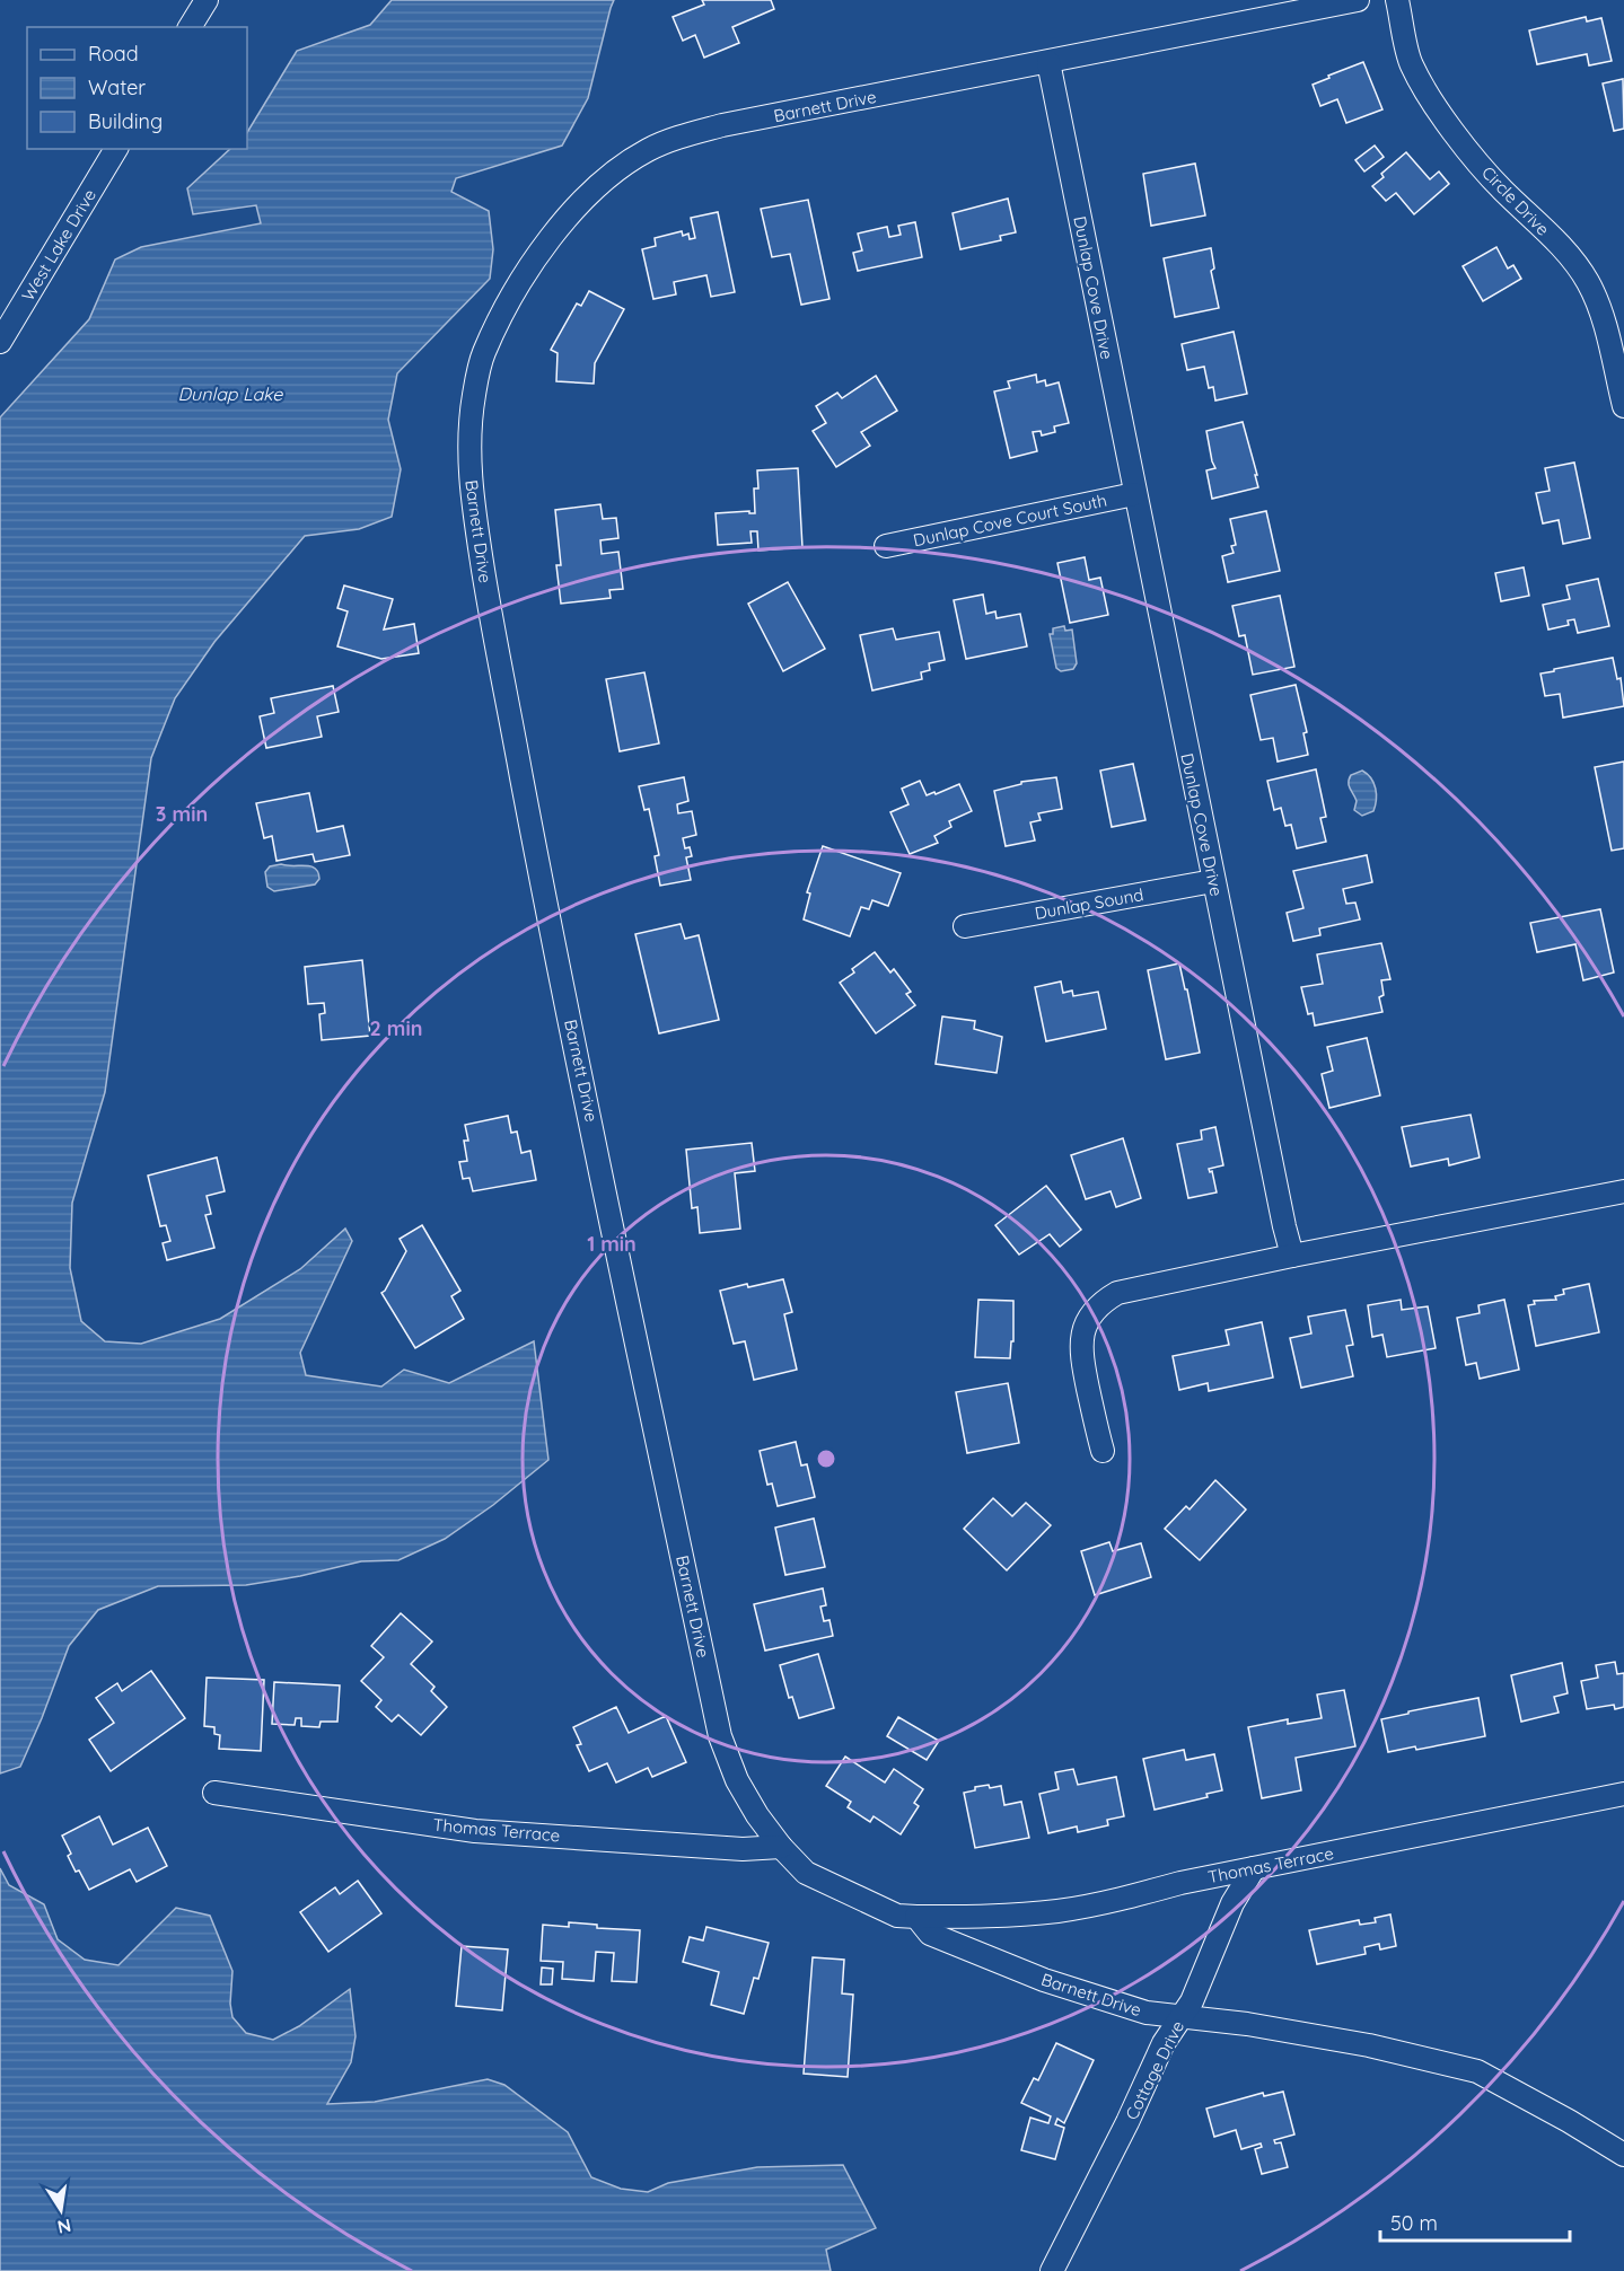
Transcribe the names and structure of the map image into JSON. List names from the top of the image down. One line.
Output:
{"streets":{"street":["Barnett Drive","Circle Drive","West Lake Drive","Dunlap Cove Drive","Dunlap Cove Court South","Dunlap Sound","Thomas Terrace","Cottage Drive"]},"crossings":[["Barnett Drive","Dunlap Cove Drive"],["Barnett Drive","Thomas Terrace"],["Barnett Drive","Cottage Drive"],["Dunlap Cove Drive","Dunlap Cove Court South"],["Dunlap Cove Drive","Dunlap Sound"],["Thomas Terrace","Cottage Drive"]],"water":["Dunlap Lake"],"legend":["Road","Water","Building"],"scale_bar":"50 m","north":"bottom","rings":["3 min","2 min","1 min"]}
